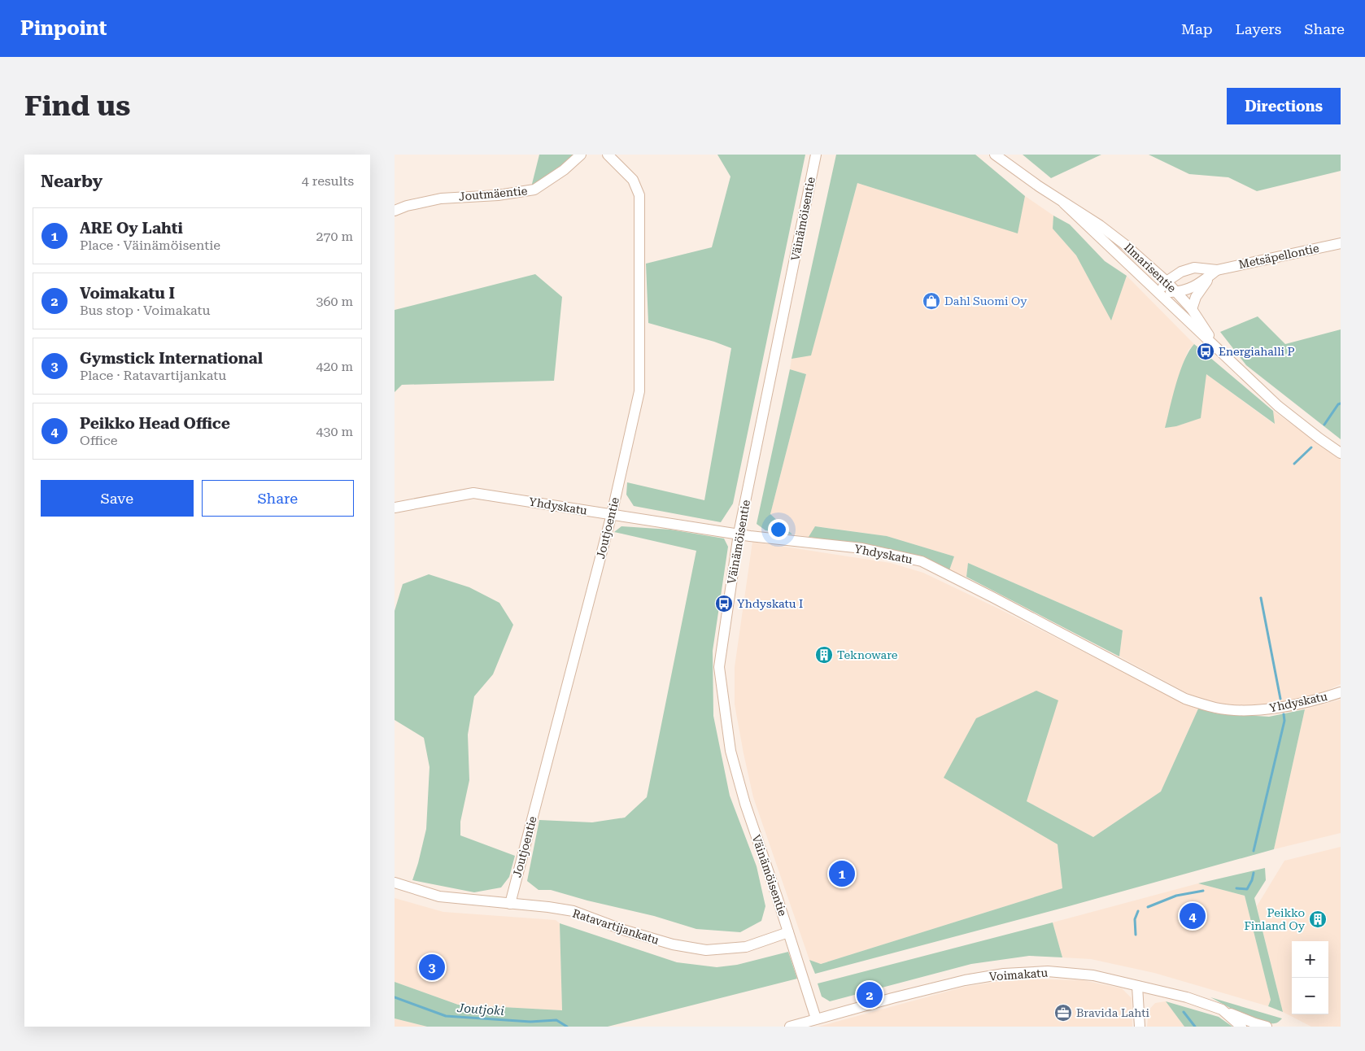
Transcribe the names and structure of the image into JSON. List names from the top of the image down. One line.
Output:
{"streets":{"street":["Joutmäentie","Väinämöisentie","Metsäpellontie","Ilmarisentie","Yhdyskatu","Joutjoentie","Ratavartijankatu","Voimakatu"]},"crossings":[["Väinämöisentie","Yhdyskatu"],["Väinämöisentie","Ratavartijankatu"],["Väinämöisentie","Voimakatu"],["Metsäpellontie","Ilmarisentie"],["Yhdyskatu","Joutjoentie"],["Joutjoentie","Ratavartijankatu"]],"water":["Joutjoki"],"places":{"shop":["Dahl Suomi Oy"],"bus stop":["Energiahalli P","Yhdyskatu I"],"building":["Teknoware","Peikko Finland Oy"],"office":["Bravida Lahti"]},"page":{"header":"Pinpoint","nav":["Map","Layers","Share"],"buttons":["Directions",["Save","Share"]],"title":"Find us","heading":["Nearby","4 results"],"list":[{"mark":"1","name":"ARE Oy Lahti","note":"Place · Väinämöisentie","value":"270 m"},{"mark":"2","name":"Voimakatu I","note":"Bus stop · Voimakatu","value":"360 m"},{"mark":"3","name":"Gymstick International","note":"Place · Ratavartijankatu","value":"420 m"},{"mark":"4","name":"Peikko Head Office","note":"Office","value":"430 m"}],"pins":["1","4","3","2"],"map_buttons":["+","−"]}}
